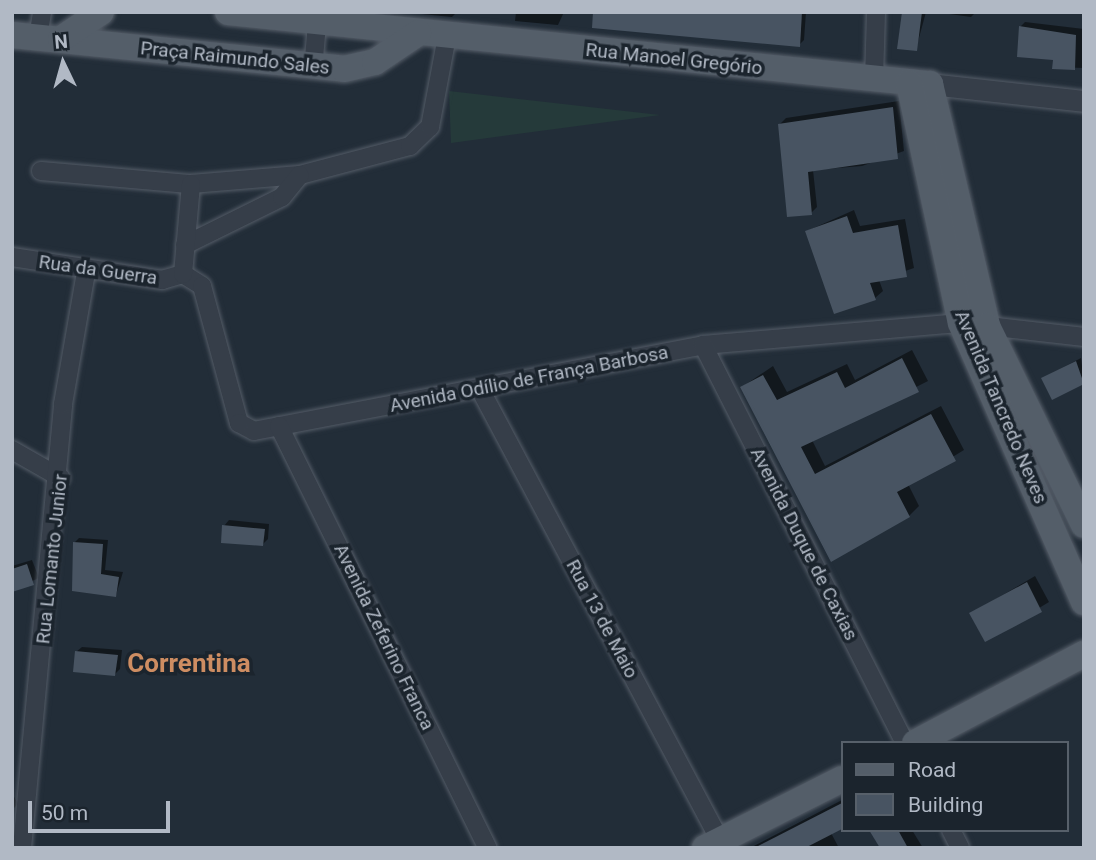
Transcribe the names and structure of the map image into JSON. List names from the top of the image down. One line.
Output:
{"streets":{"main road":["Praça Raimundo Sales","Rua Manoel Gregório","Avenida Tancredo Neves"],"street":["Rua da Guerra","Avenida Odílio de França Barbosa","Avenida Duque de Caxias","Rua Lomanto Junior","Rua 13 de Maio","Avenida Zeferino Franca"]},"crossings":[["Praça Raimundo Sales","Rua Manoel Gregório"],["Rua Manoel Gregório","Avenida Tancredo Neves"],["Rua da Guerra","Avenida Odílio de França Barbosa"],["Rua da Guerra","Rua Lomanto Junior"],["Avenida Odílio de França Barbosa","Avenida Tancredo Neves"],["Avenida Odílio de França Barbosa","Avenida Duque de Caxias"],["Avenida Odílio de França Barbosa","Rua 13 de Maio"],["Avenida Odílio de França Barbosa","Avenida Zeferino Franca"]],"districts":["Correntina"],"legend":["Road","Building"],"scale_bar":"50 m","north":"top"}
